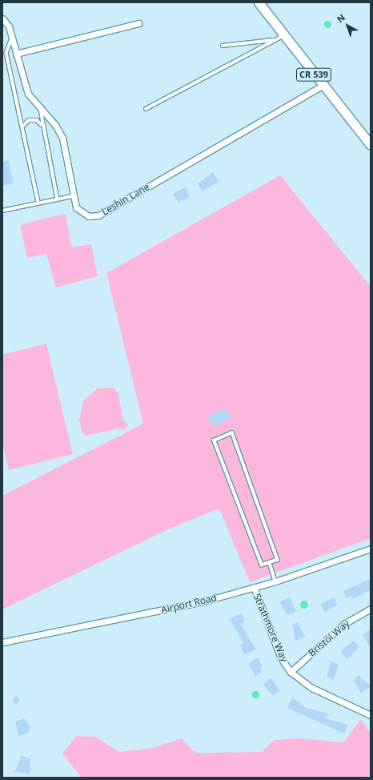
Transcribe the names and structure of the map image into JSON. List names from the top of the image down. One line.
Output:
{"streets":{"main road":["CR 539"],"street":["Leshin Lane","Airport Road","Strathmore Way","Bristol Way"]},"crossings":[["CR 539","Leshin Lane"],["Airport Road","Strathmore Way"],["Strathmore Way","Bristol Way"]],"north":"top left"}
